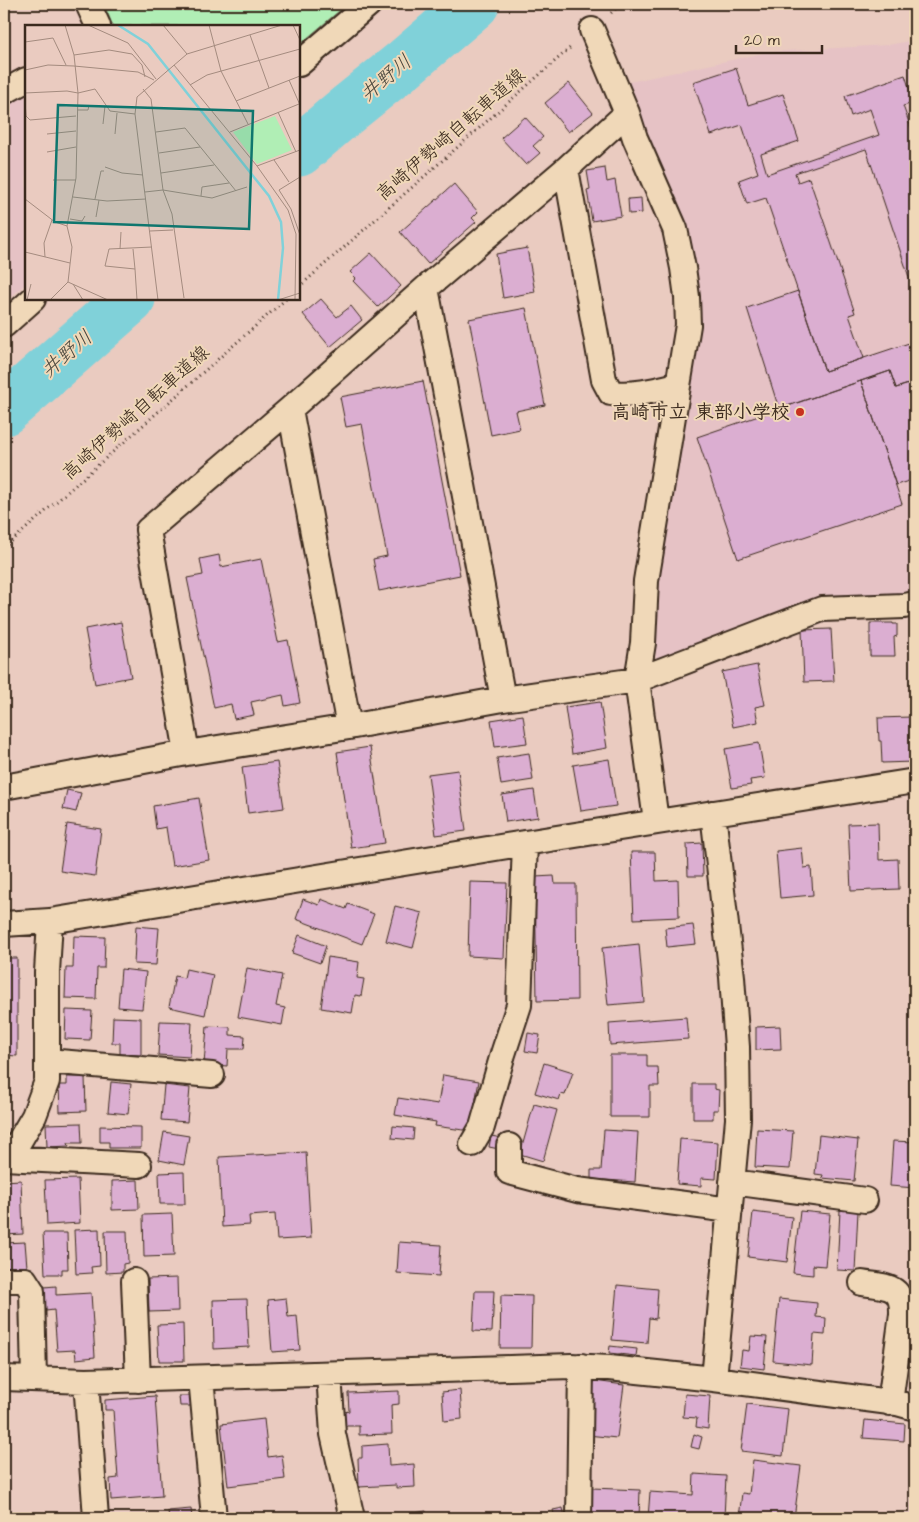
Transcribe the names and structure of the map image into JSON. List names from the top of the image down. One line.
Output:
{"streets":{"path":["高崎伊勢崎自転車道線"]},"water":["井野川"],"places":["高崎市立 東部小学校"],"scale_bar":"20 m"}
